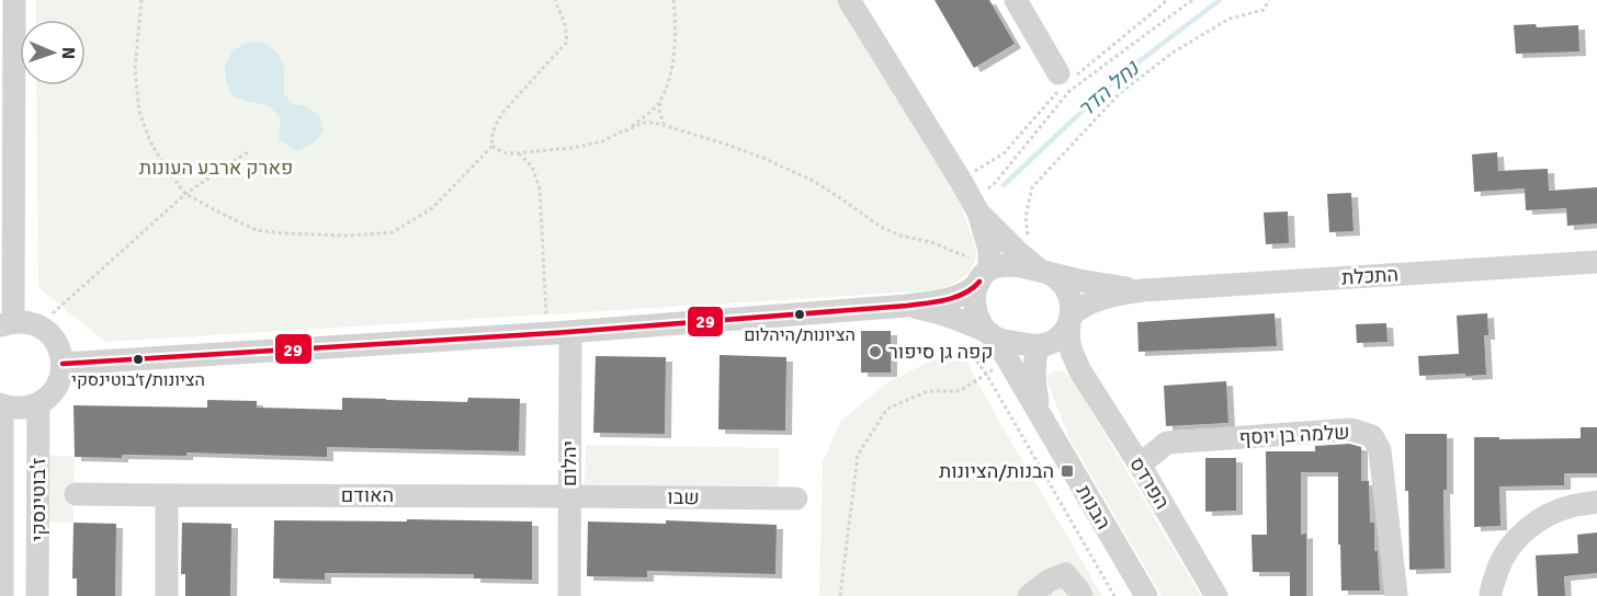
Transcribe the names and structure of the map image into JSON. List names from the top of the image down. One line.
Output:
{"streets":{"street":["התכלת","שלמה בן יוסף","יהלום","הפרדס","האודם","שבו","ז'בוטינסקי","הבנות"]},"crossings":[["התכלת","הפרדס"],["התכלת","הבנות"],["שלמה בן יוסף","הפרדס"],["יהלום","האודם"],["יהלום","שבו"],["הפרדס","הבנות"],["האודם","שבו"]],"water":["נחל הדר"],"parks":["פארק ארבע העונות"],"places":{"other":["הציונות/היהלום","קפה גן סיפור","הציונות/ז׳בוטינסקי"],"transit":["הבנות/הציונות"]},"lines":["transit line 29"],"north":"right"}
